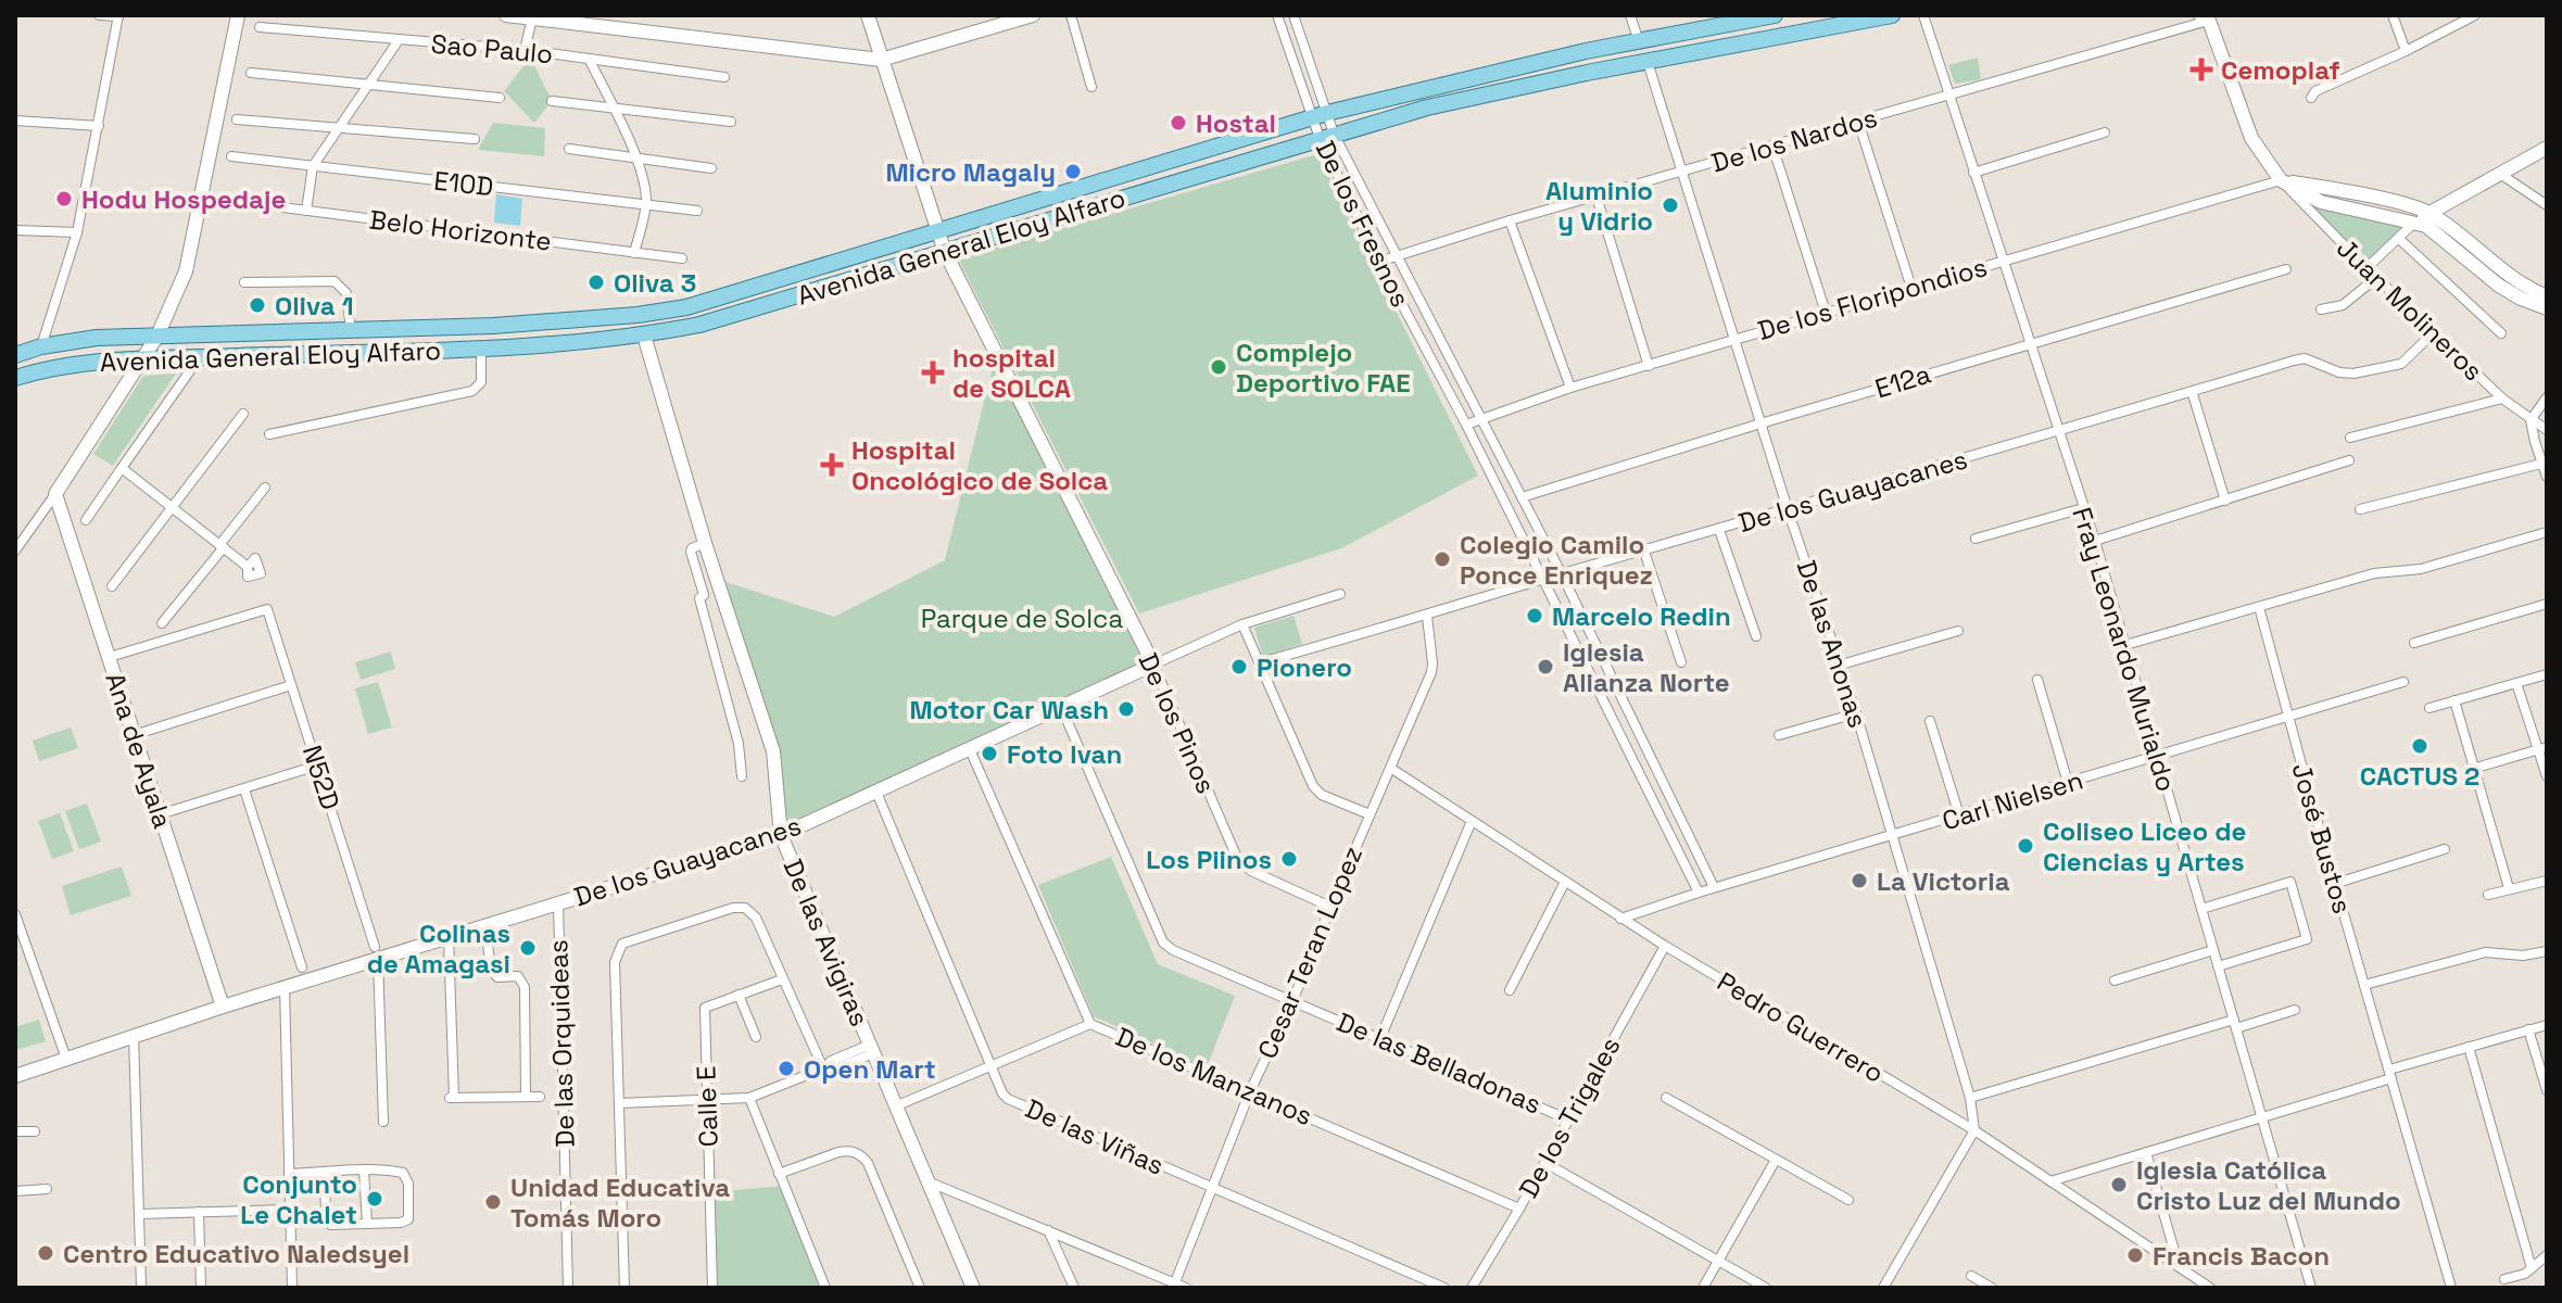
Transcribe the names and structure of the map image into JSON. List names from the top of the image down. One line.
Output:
{"streets":{"main road":["Avenida General Eloy Alfaro"],"street":["Sao Paulo","De los Nardos","E10D","De los Fresnos","Belo Horizonte","De los Floripondios","Juan Molineros","E12a","De los Guayacanes","De las Anonas","Fray Leonardo Murialdo","De los Pinos","Ana de Ayala","N52D","Carl Nielsen","José Bustos","De las Avigiras","Cesar Teran Lopez","Pedro Guerrero","De las Orquideas","De las Belladonas","De los Manzanos","Calle E","De los Trigales","De las Viñas"]},"crossings":[["De los Nardos","De los Fresnos"],["De los Nardos","De las Anonas"],["De los Nardos","Fray Leonardo Murialdo"],["De los Fresnos","Avenida General Eloy Alfaro"],["De los Fresnos","De los Floripondios"],["De los Fresnos","E12a"],["De los Fresnos","De los Guayacanes"],["De los Fresnos","Carl Nielsen"],["Avenida General Eloy Alfaro","De las Anonas"],["Avenida General Eloy Alfaro","De los Pinos"],["Avenida General Eloy Alfaro","De las Avigiras"],["De los Floripondios","Juan Molineros"],["De los Floripondios","De las Anonas"],["De los Floripondios","Fray Leonardo Murialdo"],["Juan Molineros","De los Guayacanes"],["E12a","De las Anonas"],["E12a","Fray Leonardo Murialdo"],["De los Guayacanes","De las Anonas"],["De los Guayacanes","Fray Leonardo Murialdo"],["De los Guayacanes","De los Pinos"],["De los Guayacanes","Ana de Ayala"],["De los Guayacanes","N52D"],["De los Guayacanes","De las Avigiras"],["De los Guayacanes","Cesar Teran Lopez"],["De los Guayacanes","De las Orquideas"],["De los Guayacanes","De las Belladonas"],["De los Guayacanes","De los Manzanos"],["De los Guayacanes","De las Viñas"],["De las Anonas","Carl Nielsen"],["De las Anonas","Pedro Guerrero"],["Fray Leonardo Murialdo","Carl Nielsen"],["De los Pinos","Cesar Teran Lopez"],["Ana de Ayala","N52D"],["Carl Nielsen","José Bustos"],["Carl Nielsen","Pedro Guerrero"],["Cesar Teran Lopez","Pedro Guerrero"],["Cesar Teran Lopez","De las Belladonas"],["Cesar Teran Lopez","De los Manzanos"],["Cesar Teran Lopez","De las Viñas"],["Pedro Guerrero","De los Trigales"],["De las Belladonas","De los Trigales"],["De los Manzanos","De los Trigales"]],"parks":["Parque de Solca"],"places":{"health":["Cemoplaf","hospital de SOLCA","Hospital Oncológico de Solca"],"other":["Hostal","Micro Magaly","Hodu Hospedaje","Aluminio y Vidrio","Oliva 3","Oliva 1","Complejo Deportivo FAE","Colegio Camilo Ponce Enriquez","Marcelo Redin","Pionero","Iglesia Alianza Norte","Motor Car Wash","CACTUS 2","Foto Ivan","Coliseo Liceo de Ciencias y Artes","Los Piinos","La Victoria","Colinas de Amagasi","Open Mart","Iglesia Católica Cristo Luz del Mundo","Conjunto Le Chalet","Unidad Educativa Tomás Moro","Centro Educativo Naledsyel","Francis Bacon"]}}
